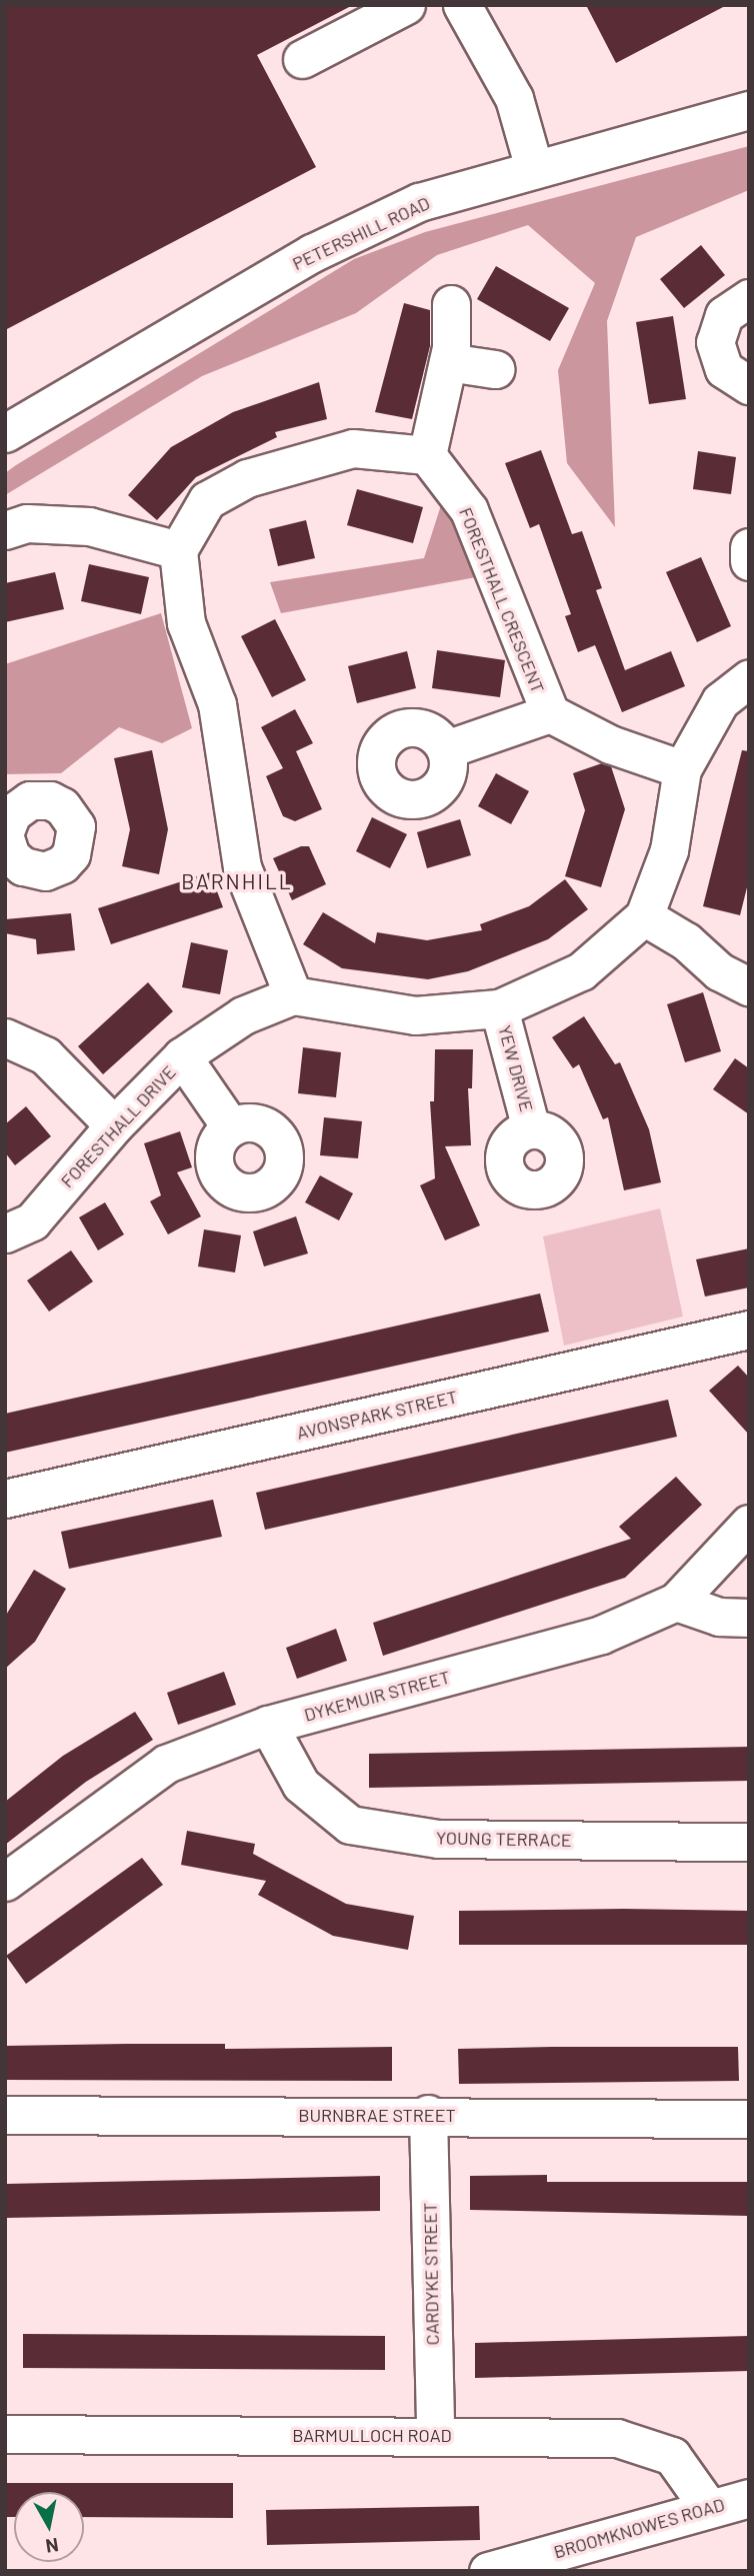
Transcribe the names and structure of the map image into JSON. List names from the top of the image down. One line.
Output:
{"streets":{"street":["PETERSHILL ROAD","FORESTHALL CRESCENT","YEW DRIVE","FORESTHALL DRIVE","AVONSPARK STREET","DYKEMUIR STREET","YOUNG TERRACE","BURNBRAE STREET","CARDYKE STREET","BARMULLOCH ROAD","BROOMKNOWES ROAD"]},"crossings":[["DYKEMUIR STREET","YOUNG TERRACE"],["BURNBRAE STREET","CARDYKE STREET"],["CARDYKE STREET","BARMULLOCH ROAD"],["BARMULLOCH ROAD","BROOMKNOWES ROAD"]],"districts":["BARNHILL"],"north":"bottom"}
